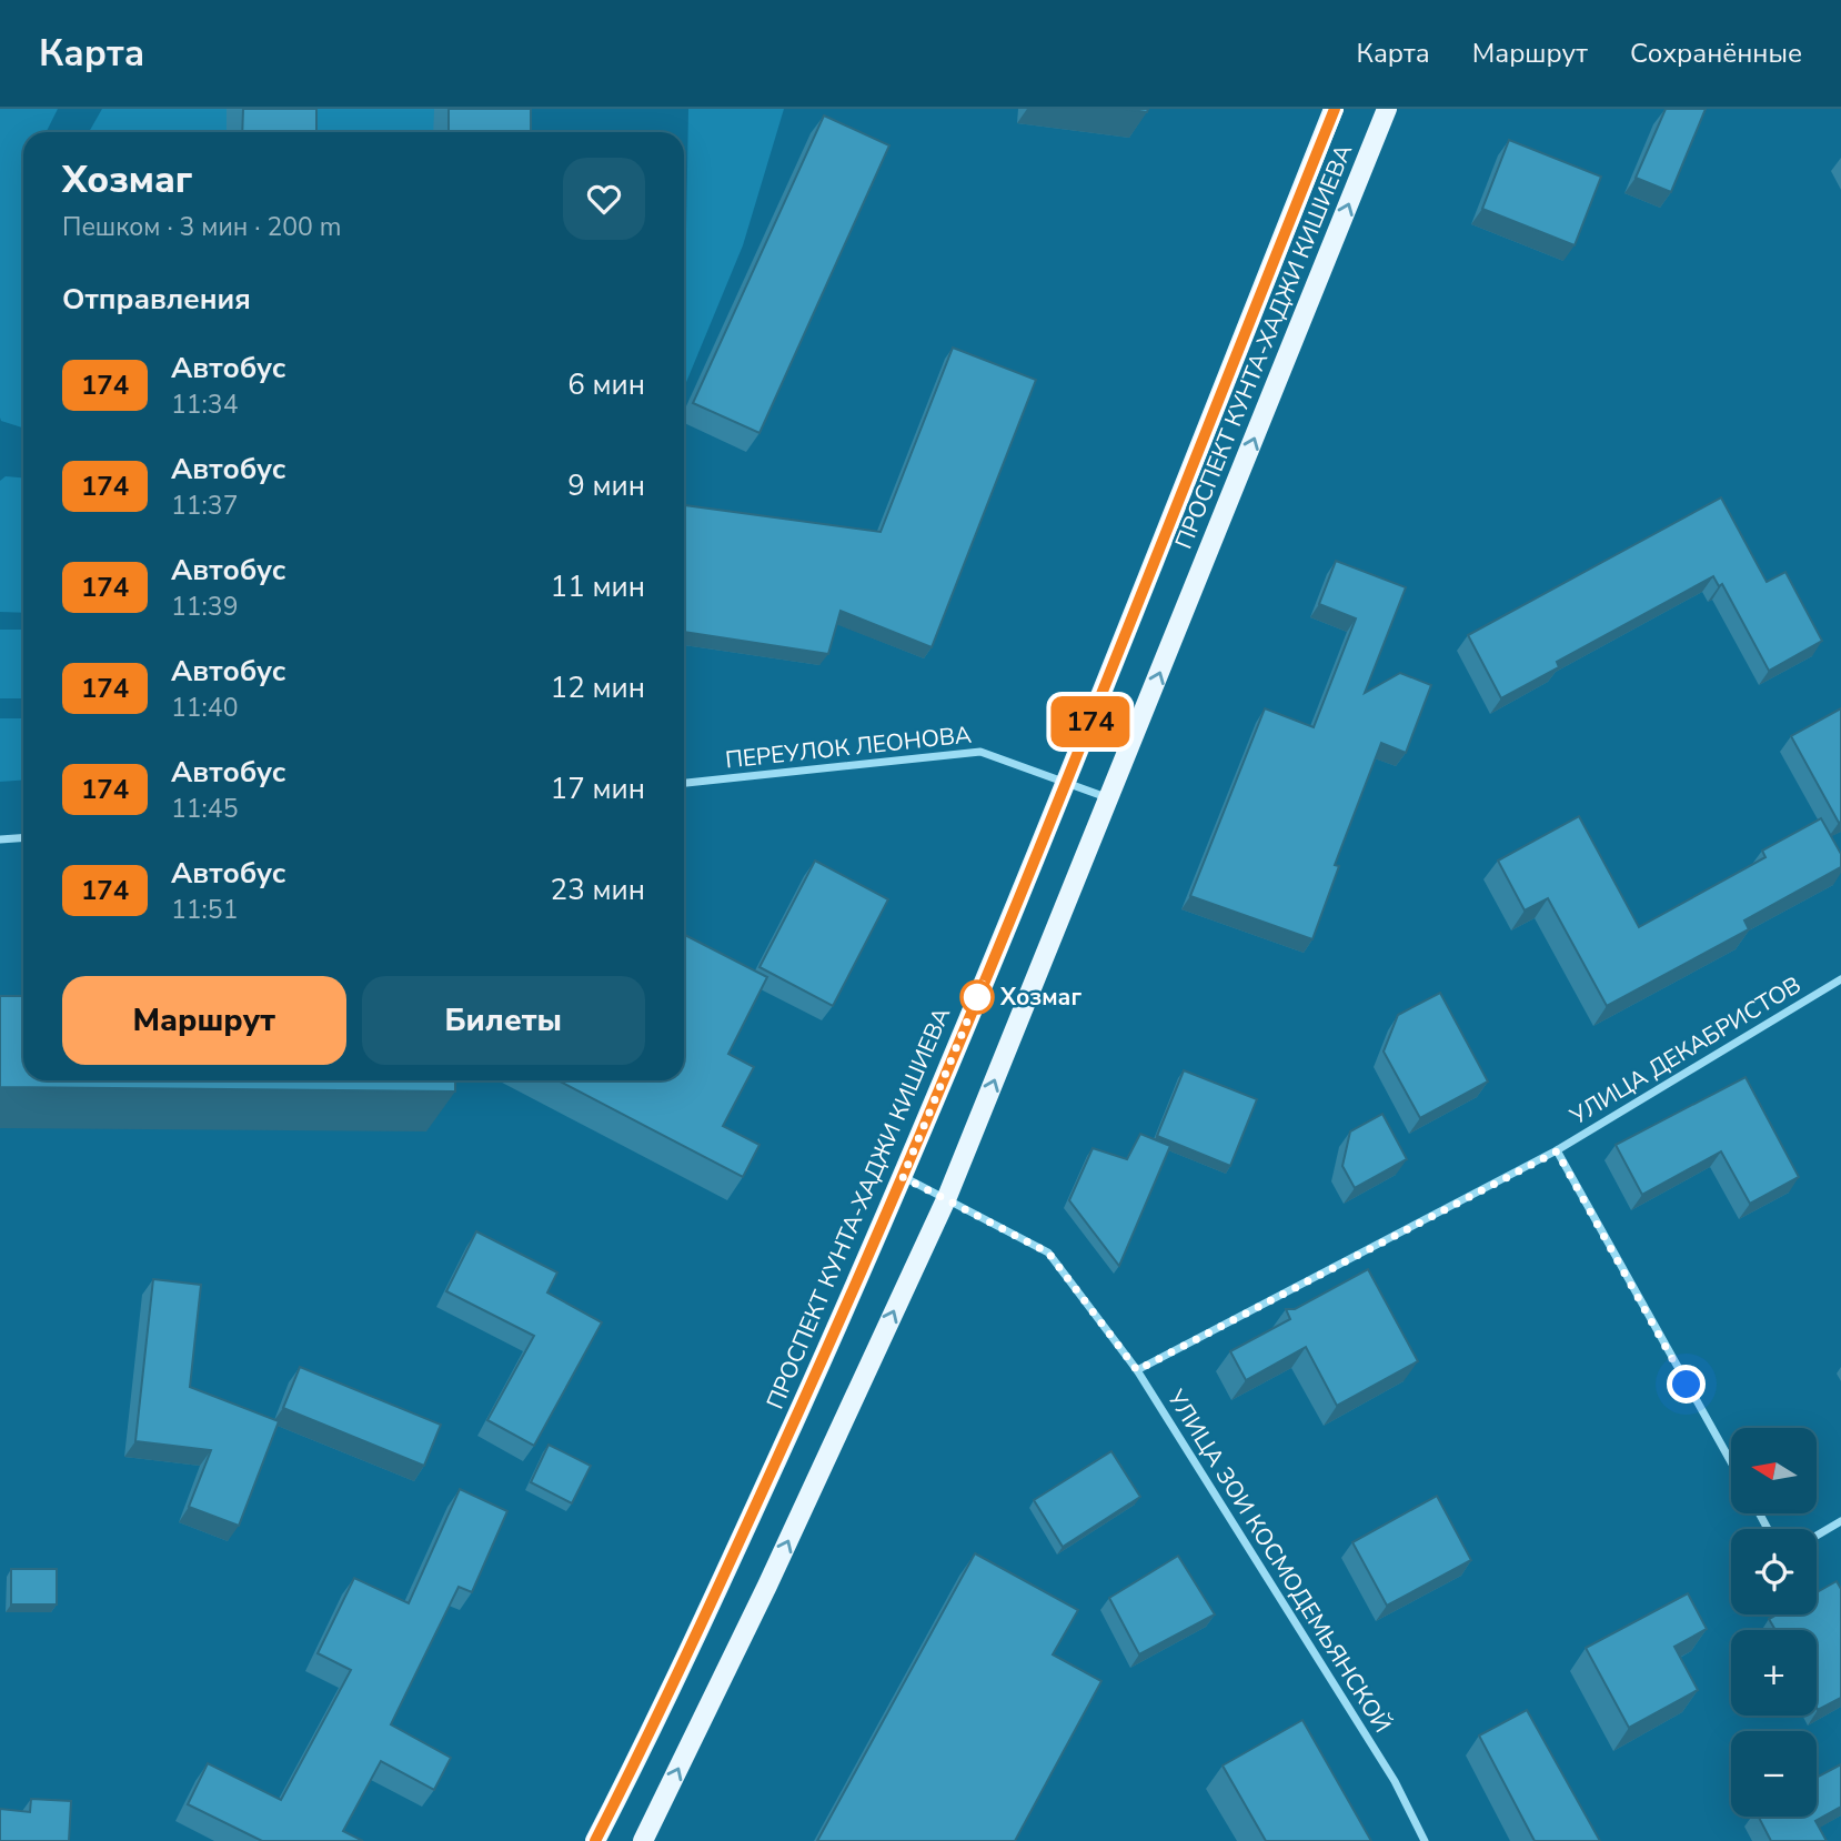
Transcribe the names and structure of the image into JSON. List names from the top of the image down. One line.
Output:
{"streets":{"main road":["ПРОСПЕКТ КУНТА-ХАДЖИ КИШИЕВА"],"street":["ПЕРЕУЛОК ЛЕОНОВА","УЛИЦА ДЕКАБРИСТОВ","УЛИЦА ЗОИ КОСМОДЕМЬЯНСКОЙ"]},"crossings":[["ПРОСПЕКТ КУНТА-ХАДЖИ КИШИЕВА","ПЕРЕУЛОК ЛЕОНОВА"],["ПРОСПЕКТ КУНТА-ХАДЖИ КИШИЕВА","УЛИЦА ЗОИ КОСМОДЕМЬЯНСКОЙ"],["УЛИЦА ДЕКАБРИСТОВ","УЛИЦА ЗОИ КОСМОДЕМЬЯНСКОЙ"]],"places":["Хозмаг"],"lines":["bus line 174"],"north":"left","page":{"header":"Карта","nav":["Карта","Маршрут","Сохранённые"],"on_map":"174","heading":[["Хозмаг","Пешком · 3 мин · 200 m"],"Отправления"],"list":[{"mark":"174","name":"Автобус","note":"11:34","value":"6 мин"},{"mark":"174","name":"Автобус","note":"11:37","value":"9 мин"},{"mark":"174","name":"Автобус","note":"11:39","value":"11 мин"},{"mark":"174","name":"Автобус","note":"11:40","value":"12 мин"},{"mark":"174","name":"Автобус","note":"11:45","value":"17 мин"},{"mark":"174","name":"Автобус","note":"11:51","value":"23 мин"}],"buttons":["Маршрут","Билеты"],"map_buttons":["+","−"]}}
